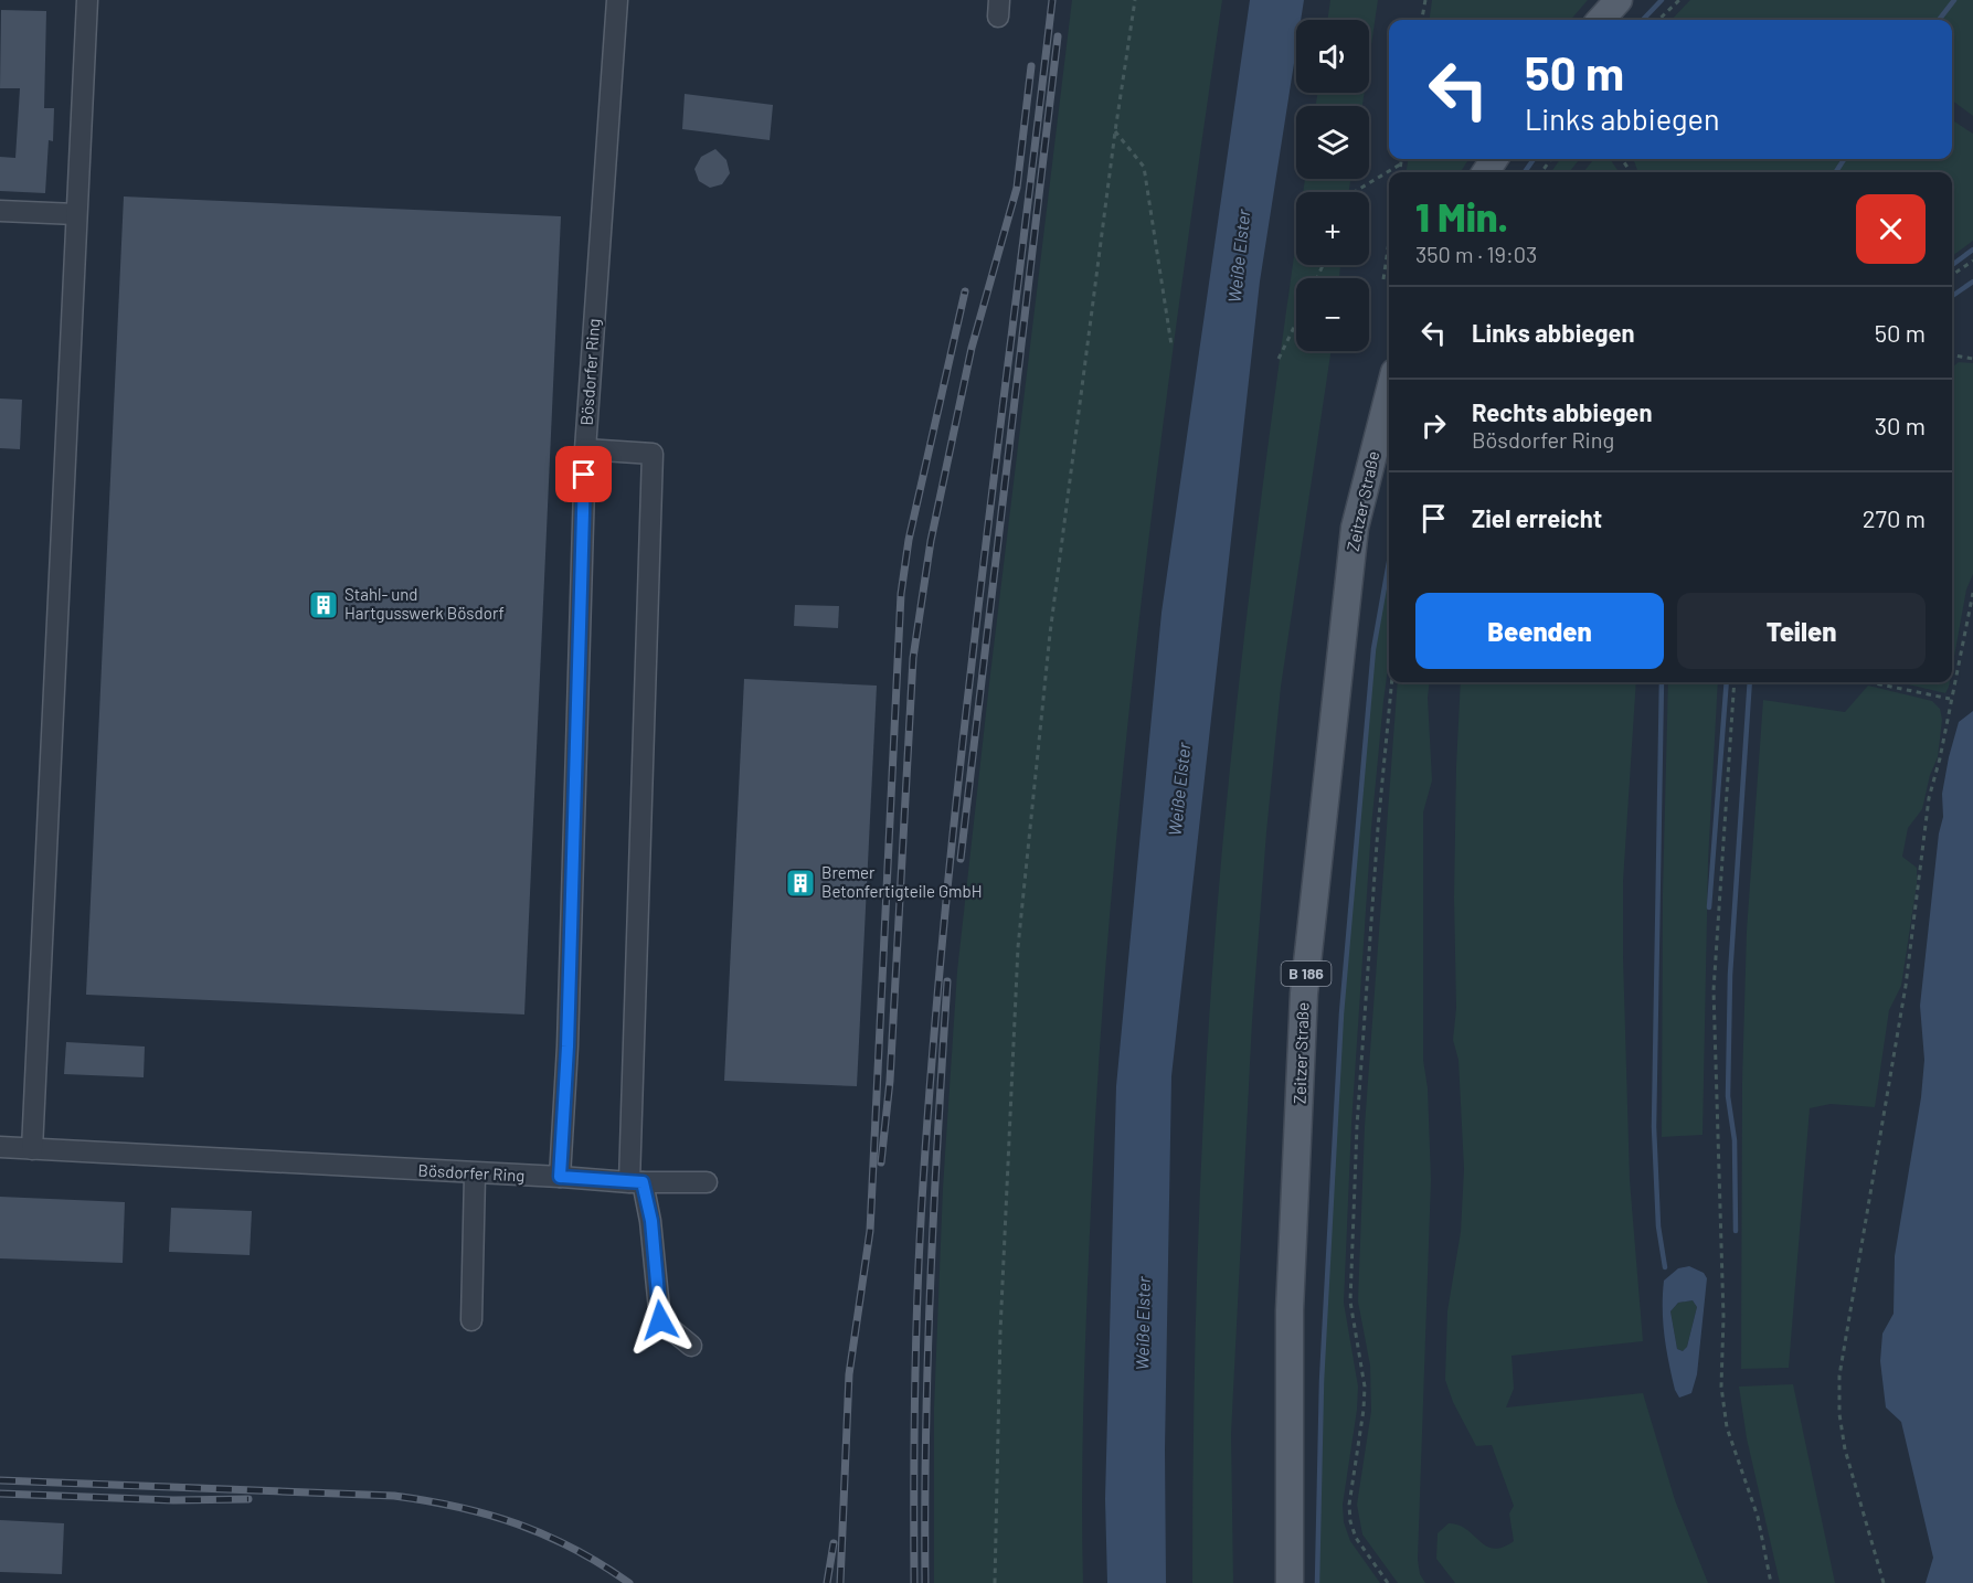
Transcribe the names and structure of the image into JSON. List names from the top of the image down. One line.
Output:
{"streets":{"main road":["Zeitzer Straße","B 186"],"street":["Bösdorfer Ring"]},"water":["Weiße Elster"],"places":{"building":["Stahl- und Hartgusswerk Bösdorf","Bremer Betonfertigteile GmbH"]},"page":{"map_buttons":["+","−"],"turn":["50 m","Links abbiegen"],"heading":["1 Min.","350 m · 19:03"],"list":[{"name":"Links abbiegen","value":"50 m"},{"name":"Rechts abbiegen","note":"Bösdorfer Ring","value":"30 m"},{"name":"Ziel erreicht","value":"270 m"}],"buttons":["Beenden","Teilen"]}}
